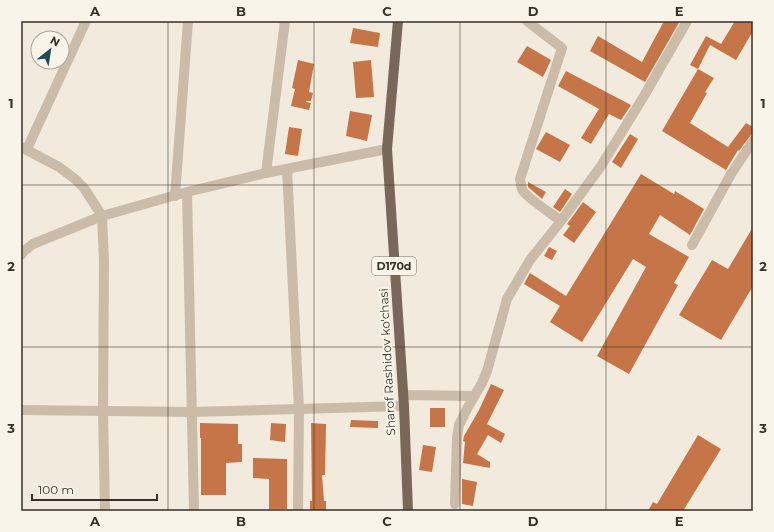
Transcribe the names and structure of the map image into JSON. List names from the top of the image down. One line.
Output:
{"streets":{"main road":["D170d","Sharof Rashidov ko'chasi"]},"scale_bar":"100 m","north":"top right","grid":{"columns":["A","B","C","D","E"],"rows":["1","2","3"]}}
